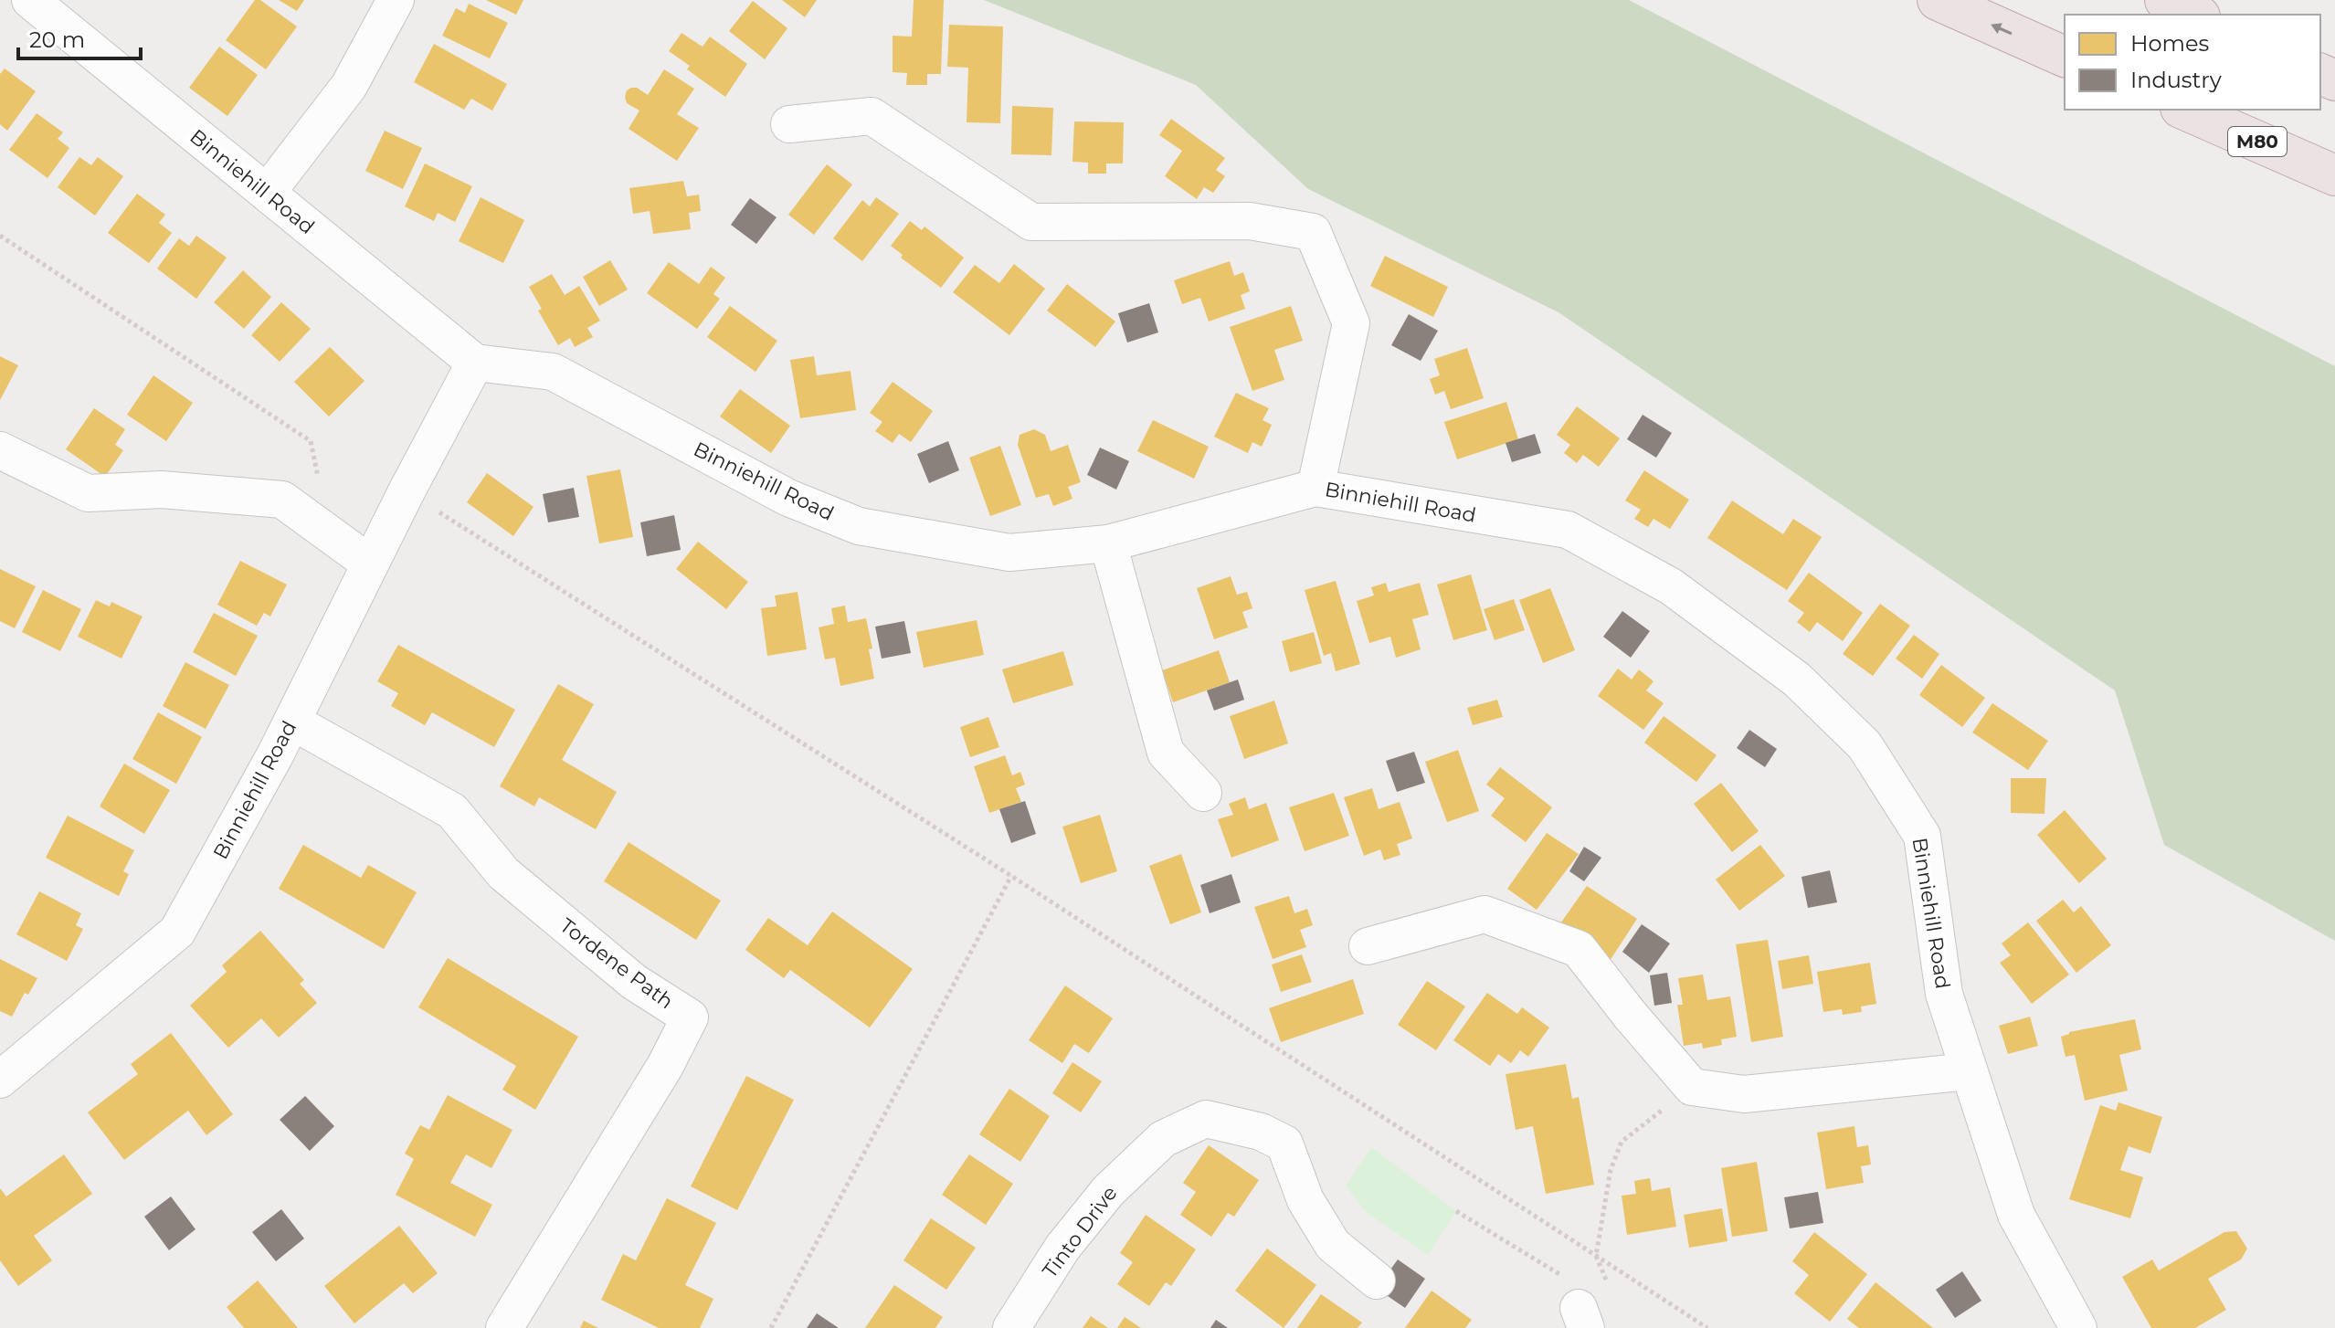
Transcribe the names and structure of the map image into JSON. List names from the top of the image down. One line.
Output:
{"streets":{"highway":["M80"],"street":["Binniehill Road","Tordene Path","Tinto Drive"]},"crossings":[["Binniehill Road","Tordene Path"]],"legend":["Homes","Industry"],"scale_bar":"20 m"}
